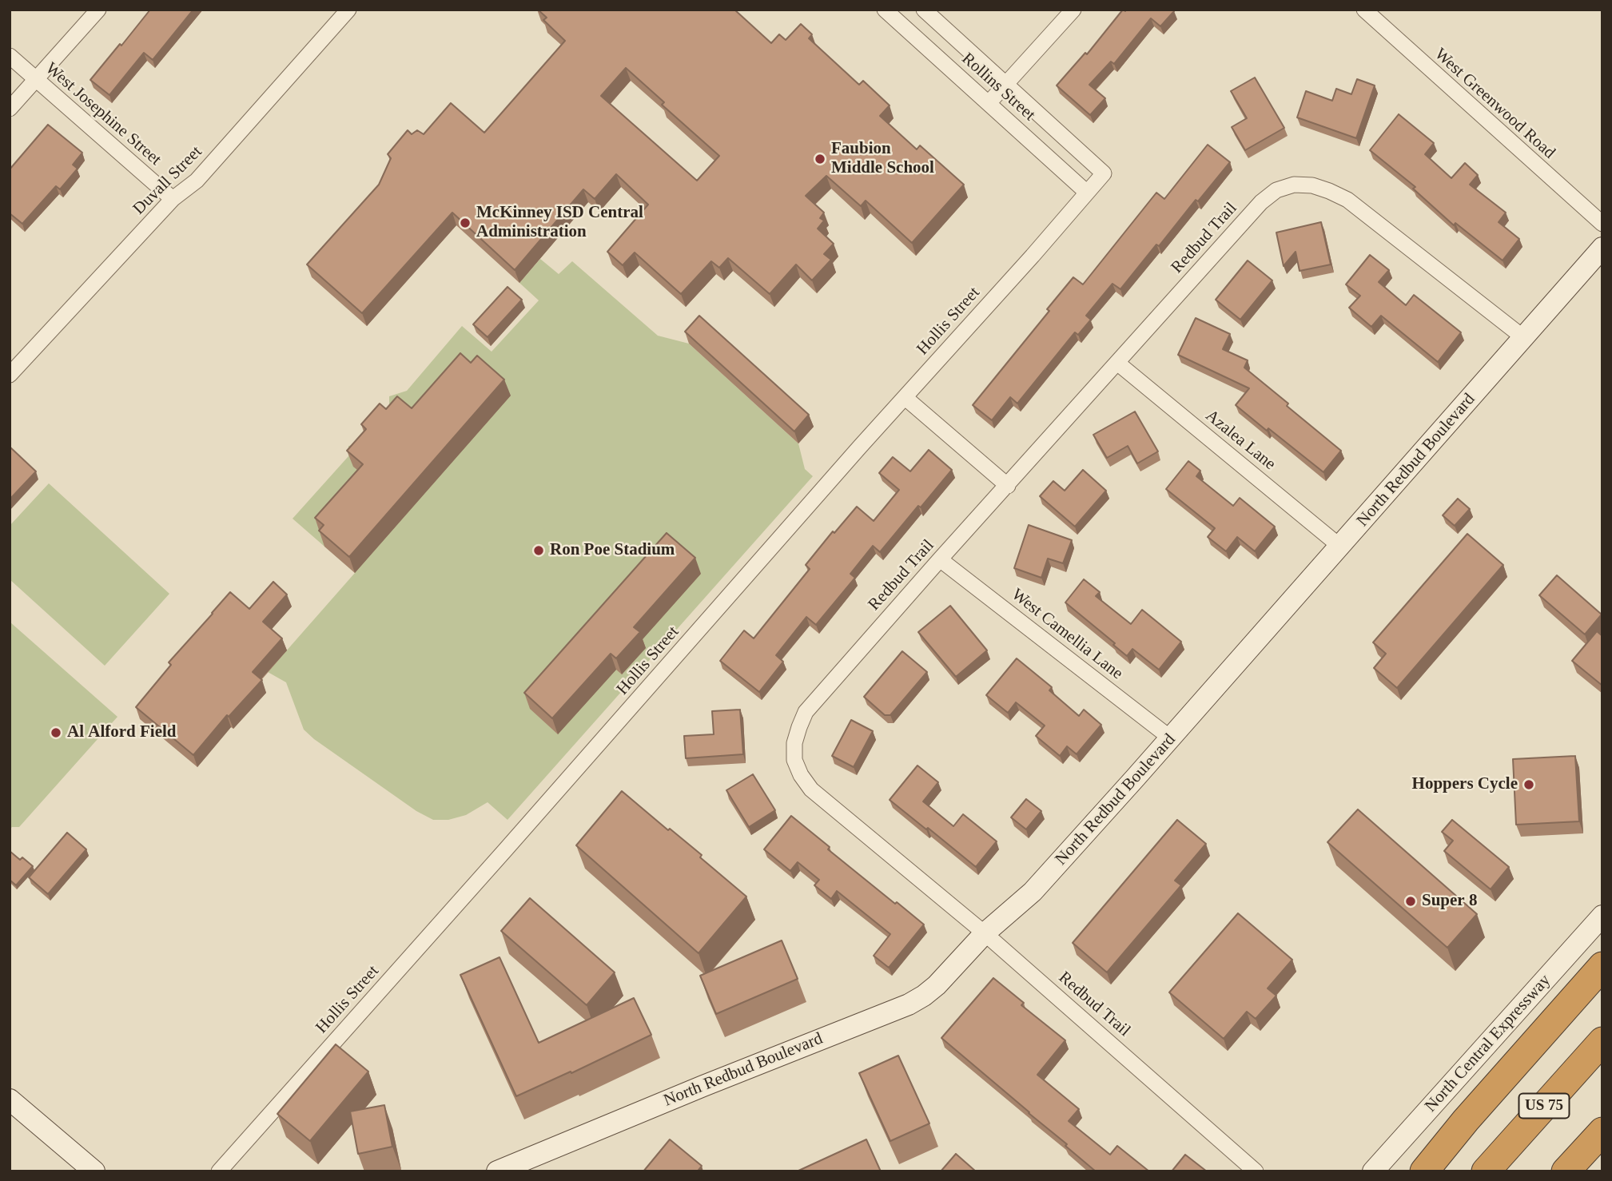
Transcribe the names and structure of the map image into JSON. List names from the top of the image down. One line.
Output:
{"streets":{"highway":["US 75"],"street":["Rollins Street","West Greenwood Road","West Josephine Street","Duvall Street","Redbud Trail","Hollis Street","Azalea Lane","North Redbud Boulevard","West Camellia Lane","North Central Expressway"]},"crossings":[["Rollins Street","Hollis Street"],["West Josephine Street","Duvall Street"],["Redbud Trail","Azalea Lane"],["Redbud Trail","North Redbud Boulevard"],["Redbud Trail","West Camellia Lane"],["Azalea Lane","North Redbud Boulevard"],["North Redbud Boulevard","West Camellia Lane"]],"places":["Faubion Middle School","McKinney ISD Central Administration","Ron Poe Stadium","Al Alford Field","Hoppers Cycle","Super 8"]}
